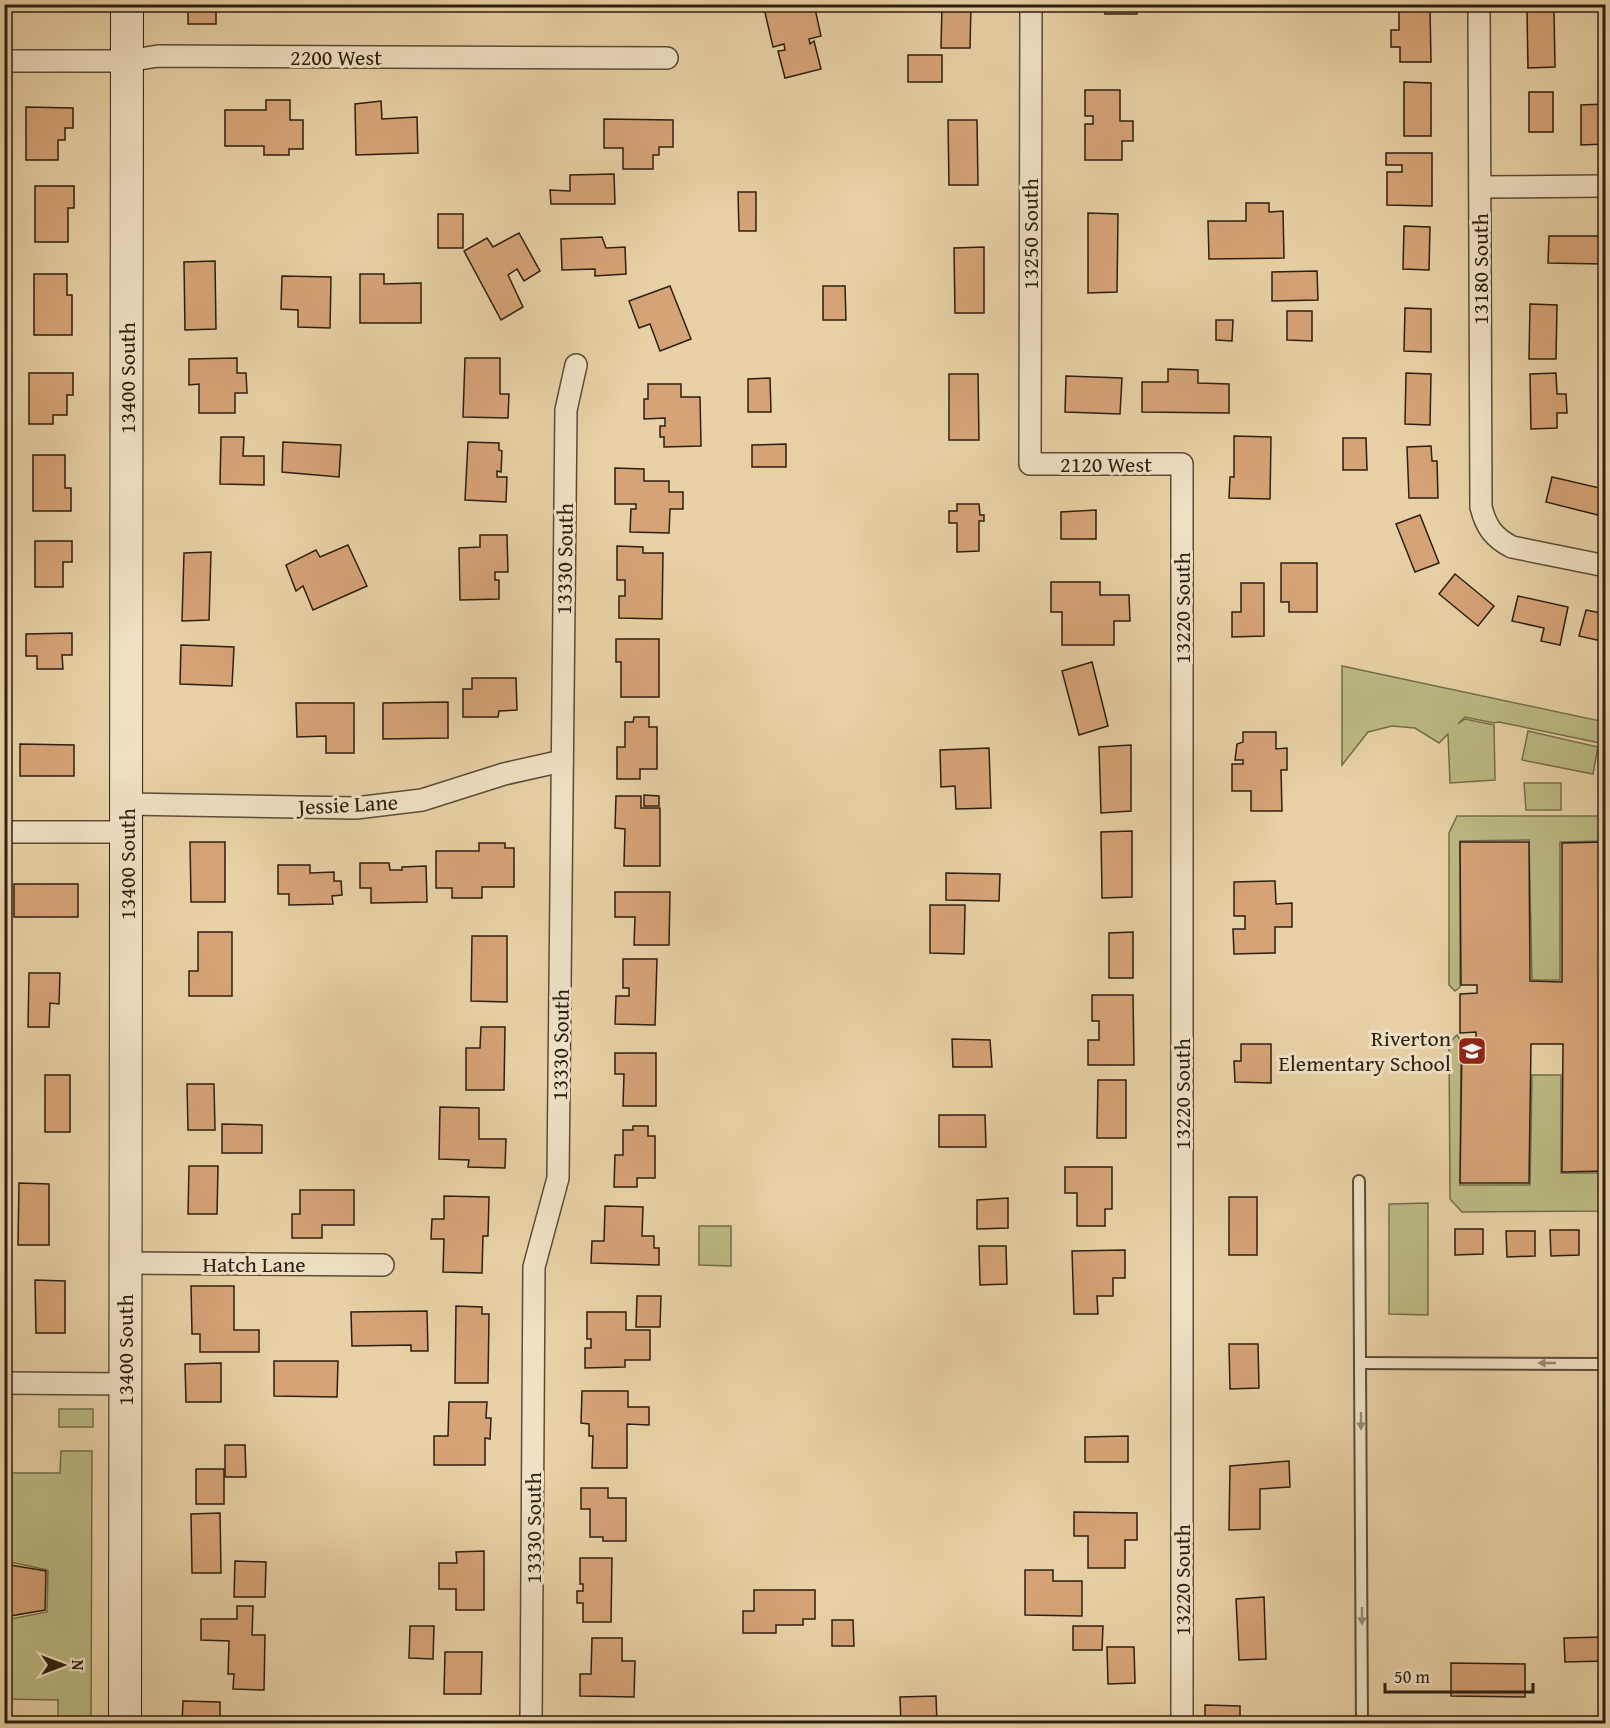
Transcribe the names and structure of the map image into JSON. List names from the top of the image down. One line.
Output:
{"streets":{"street":["2200 West","13250 South","13180 South","13400 South","2120 West","13330 South","13220 South","Jessie Lane","Hatch Lane"]},"crossings":[["2200 West","13400 South"],["13250 South","2120 West"],["13400 South","Jessie Lane"],["13400 South","Hatch Lane"],["2120 West","13220 South"],["13330 South","Jessie Lane"]],"places":{"school or university":["Riverton Elementary School"]},"scale_bar":"50 m","north":"right"}
